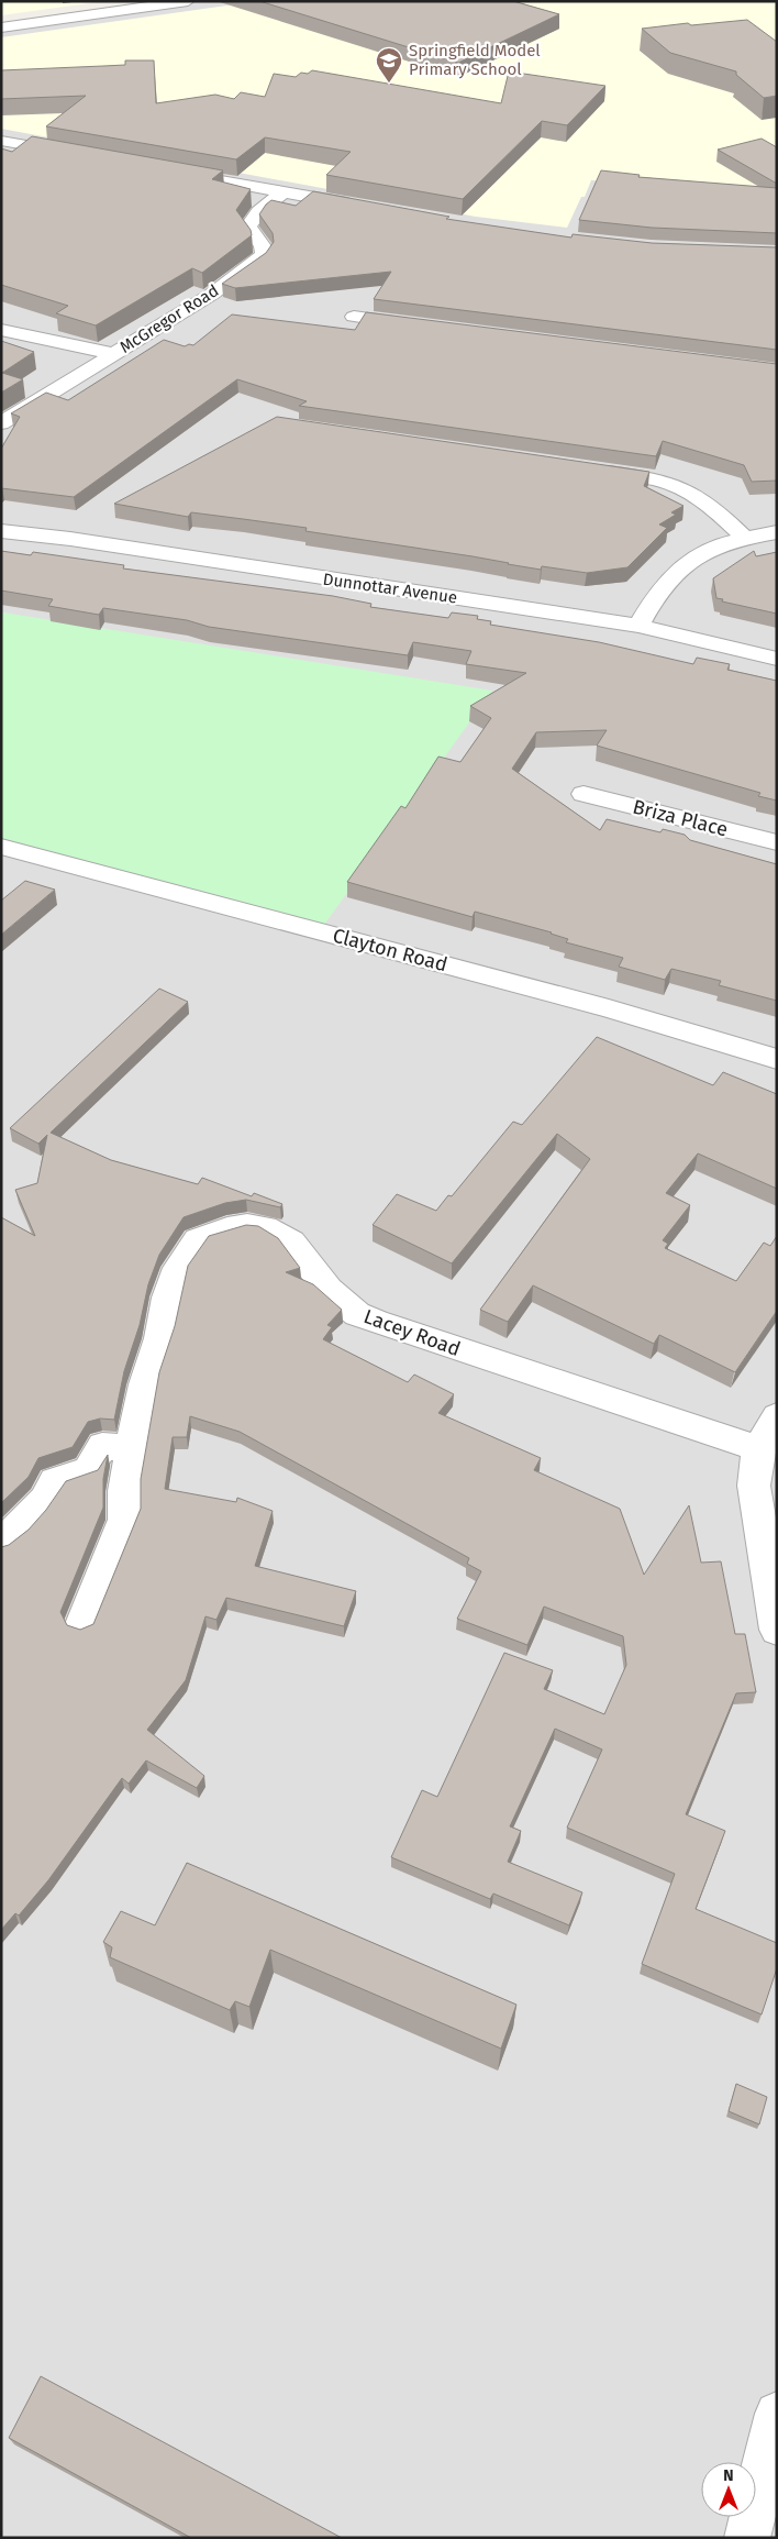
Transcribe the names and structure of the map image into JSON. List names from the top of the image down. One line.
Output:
{"streets":{"street":["McGregor Road","Dunnottar Avenue","Briza Place","Clayton Road","Lacey Road"]},"places":{"school or university":["Springfield Model Primary School"]},"north":"top"}
